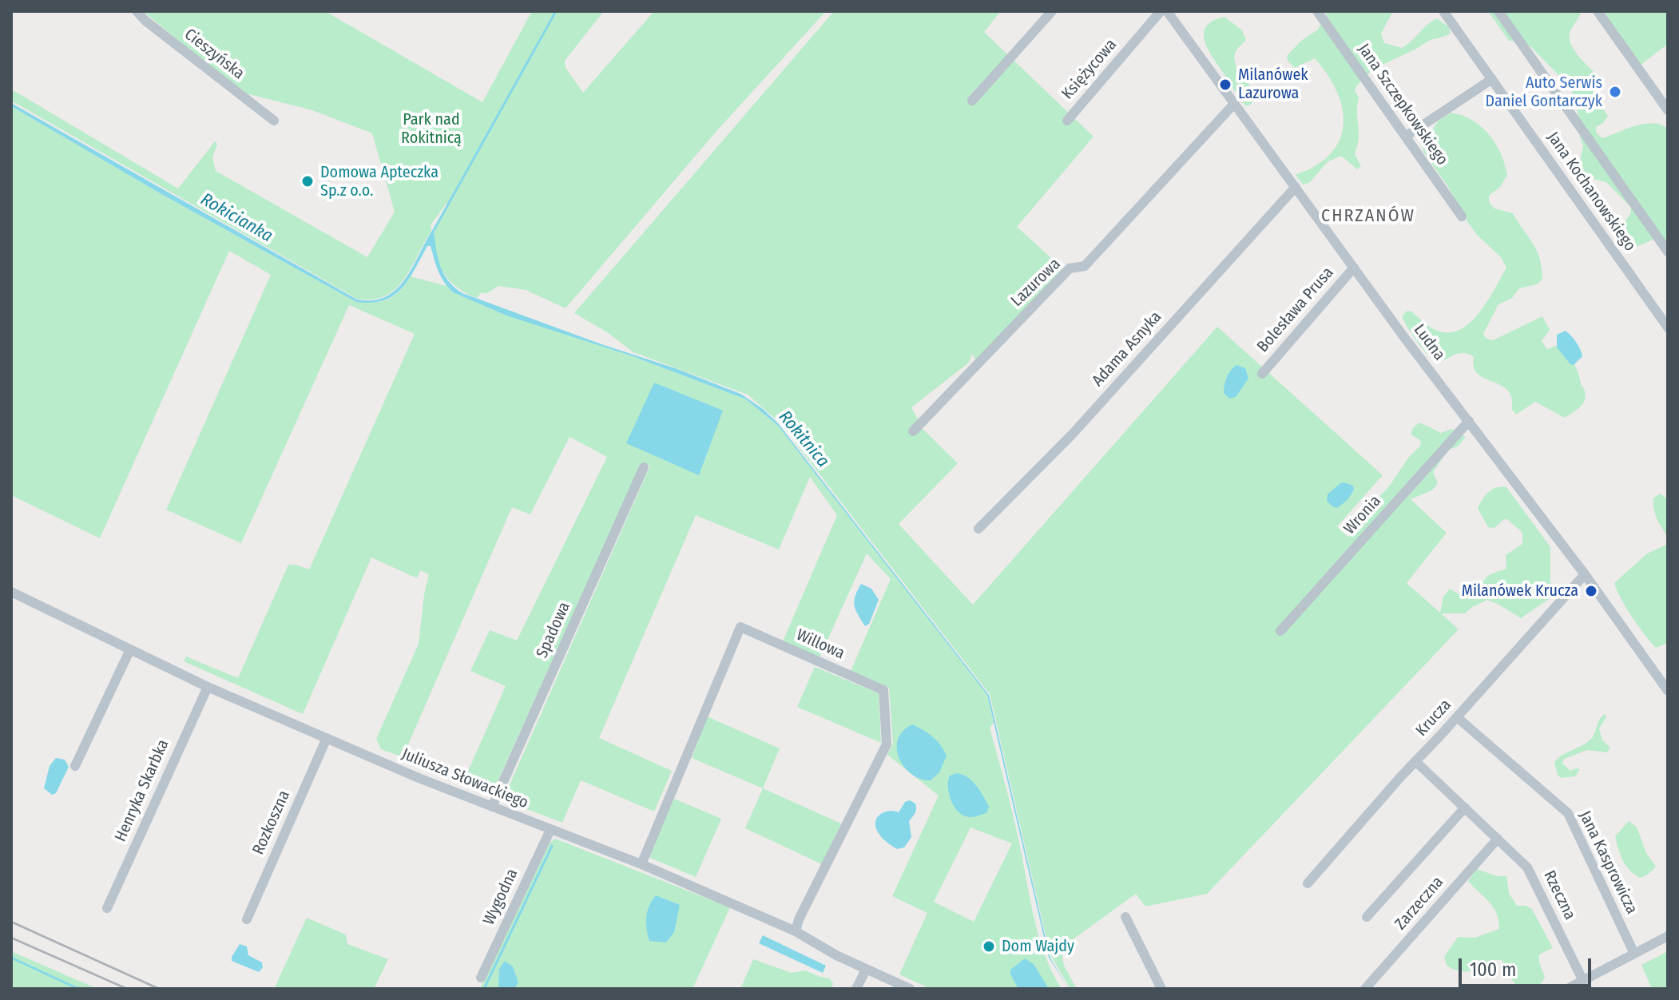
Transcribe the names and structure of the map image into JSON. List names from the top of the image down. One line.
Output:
{"streets":{"street":["Cieszyńska","Księżycowa","Jana Szczepkowskiego","Jana Kochanowskiego","Lazurowa","Bolesława Prusa","Ludna","Adama Asnyka","Wronia","Spadowa","Willowa","Krucza","Juliusza Słowackiego","Henryka Skarbka","Rozkoszna","Jana Kasprowicza","Rzeczna","Wygodna","Zarzeczna"]},"crossings":[["Lazurowa","Ludna"],["Bolesława Prusa","Ludna"],["Ludna","Adama Asnyka"],["Ludna","Wronia"],["Ludna","Krucza"],["Spadowa","Juliusza Słowackiego"],["Willowa","Juliusza Słowackiego"],["Krucza","Jana Kasprowicza"],["Krucza","Rzeczna"],["Juliusza Słowackiego","Henryka Skarbka"],["Juliusza Słowackiego","Rozkoszna"],["Juliusza Słowackiego","Wygodna"],["Rzeczna","Zarzeczna"]],"districts":["CHRZANÓW"],"water":["Rokicianka","Rokitnica"],"parks":["Park nad Rokitnicą"],"places":["Milanówek Lazurowa","Auto Serwis Daniel Gontarczyk","Domowa Apteczka Sp.z o.o.","Milanówek Krucza","Dom Wajdy"],"scale_bar":"100 m"}
